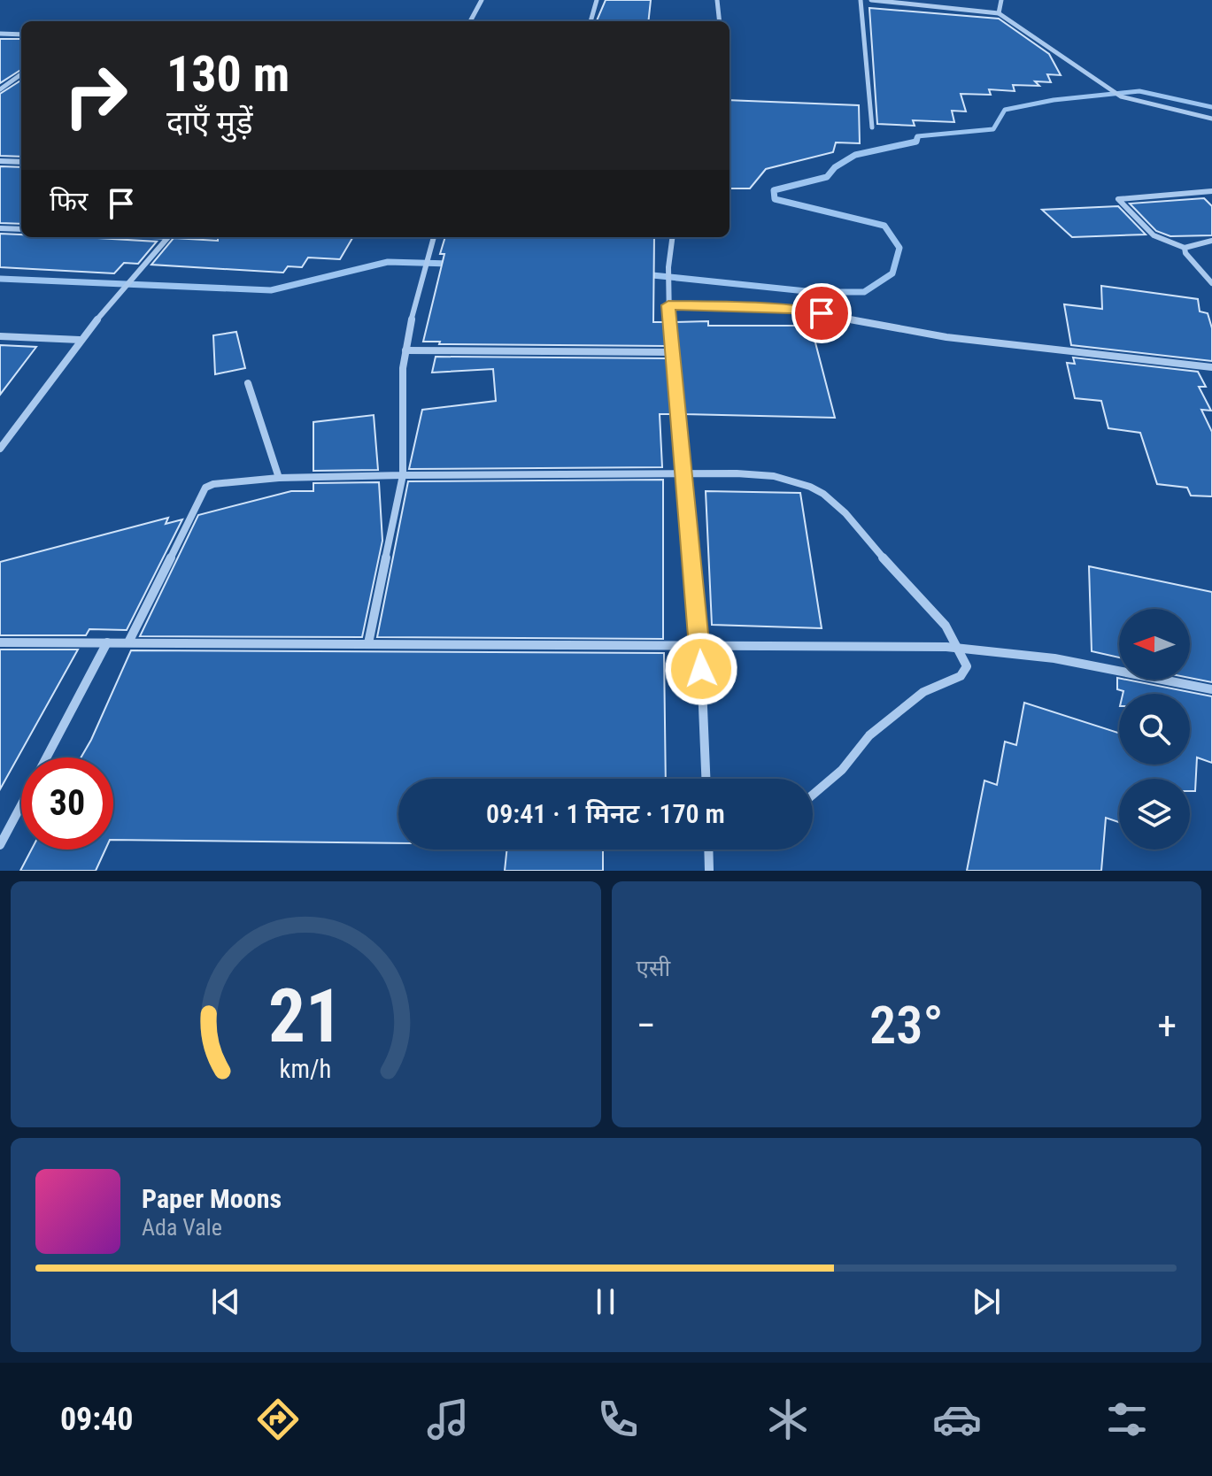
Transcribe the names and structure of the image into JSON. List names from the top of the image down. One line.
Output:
{"north":"left","page":{"turn":["130 m","दाएँ मुड़ें"],"then":"फिर","limit":"30","trip":"09:41 · 1 मिनट · 170 m","tile":"एसी","heat":["−","23°","+"],"song":["Paper Moons","Ada Vale"],"tabs":"09:40","gauge":["21","km/h"]}}
